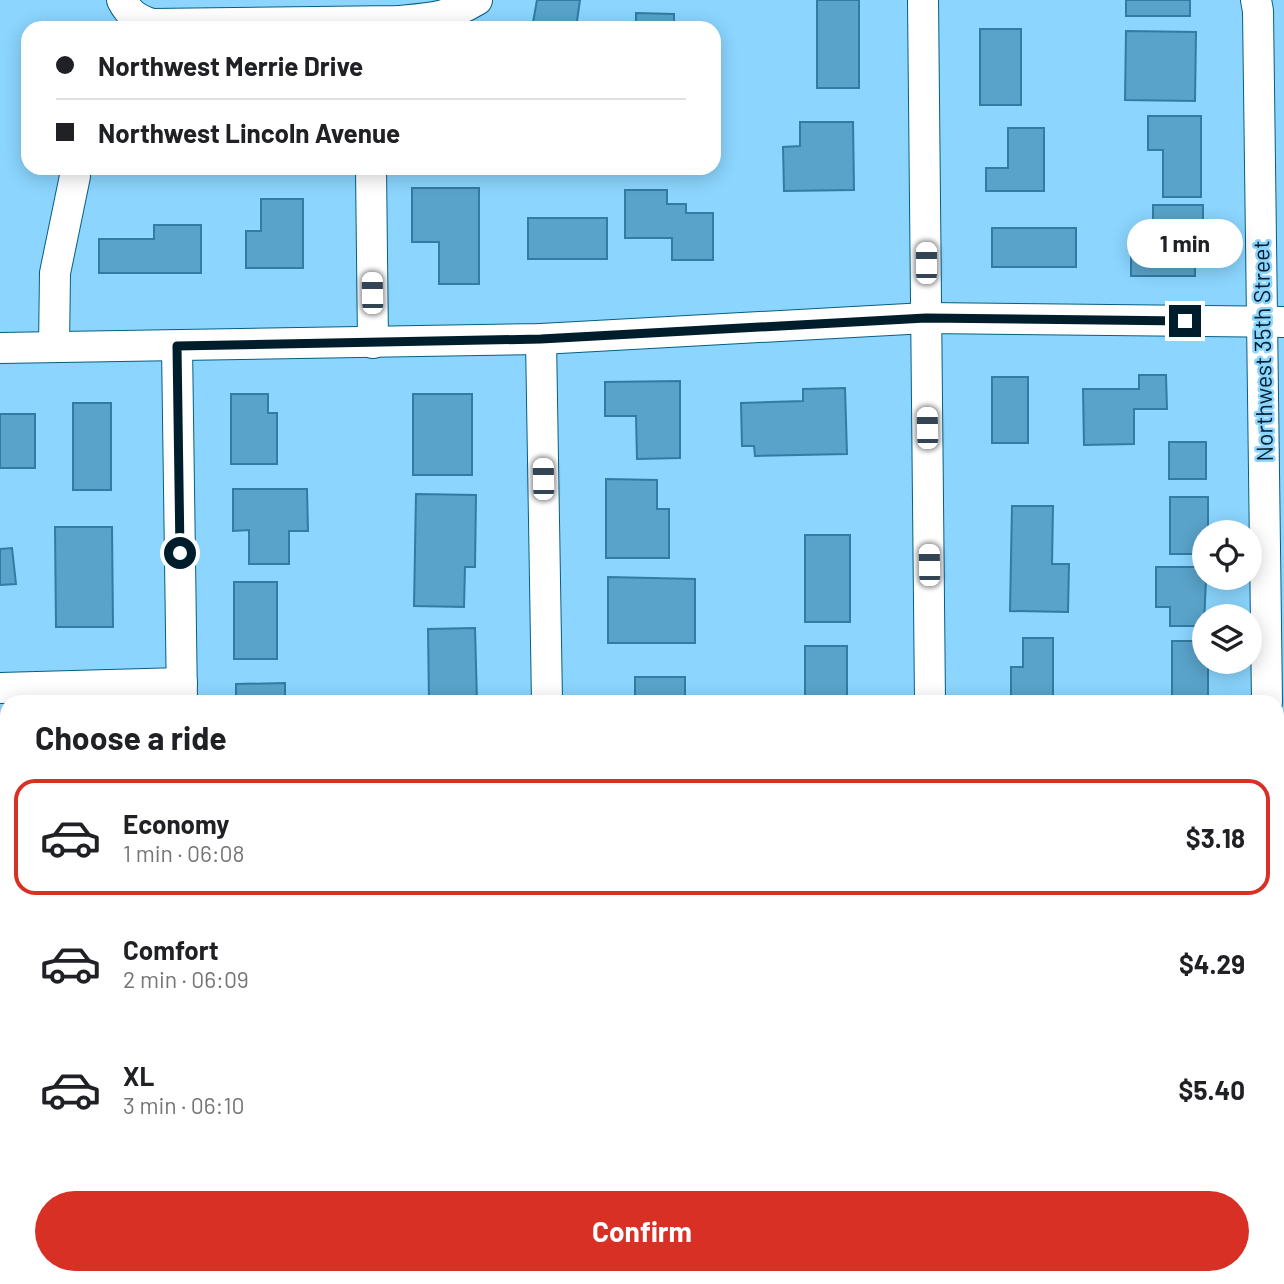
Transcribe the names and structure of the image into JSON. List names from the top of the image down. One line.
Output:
{"streets":{"street":["Northwest 35th Street"]},"page":{"banner":["Northwest Merrie Drive","Northwest Lincoln Avenue"],"bubble":"1 min","heading":"Choose a ride","list":[{"name":"Economy","note":"1 min · 06:08","value":"$3.18"},{"name":"Comfort","note":"2 min · 06:09","value":"$4.29"},{"name":"XL","note":"3 min · 06:10","value":"$5.40"}],"buttons":"Confirm"}}
